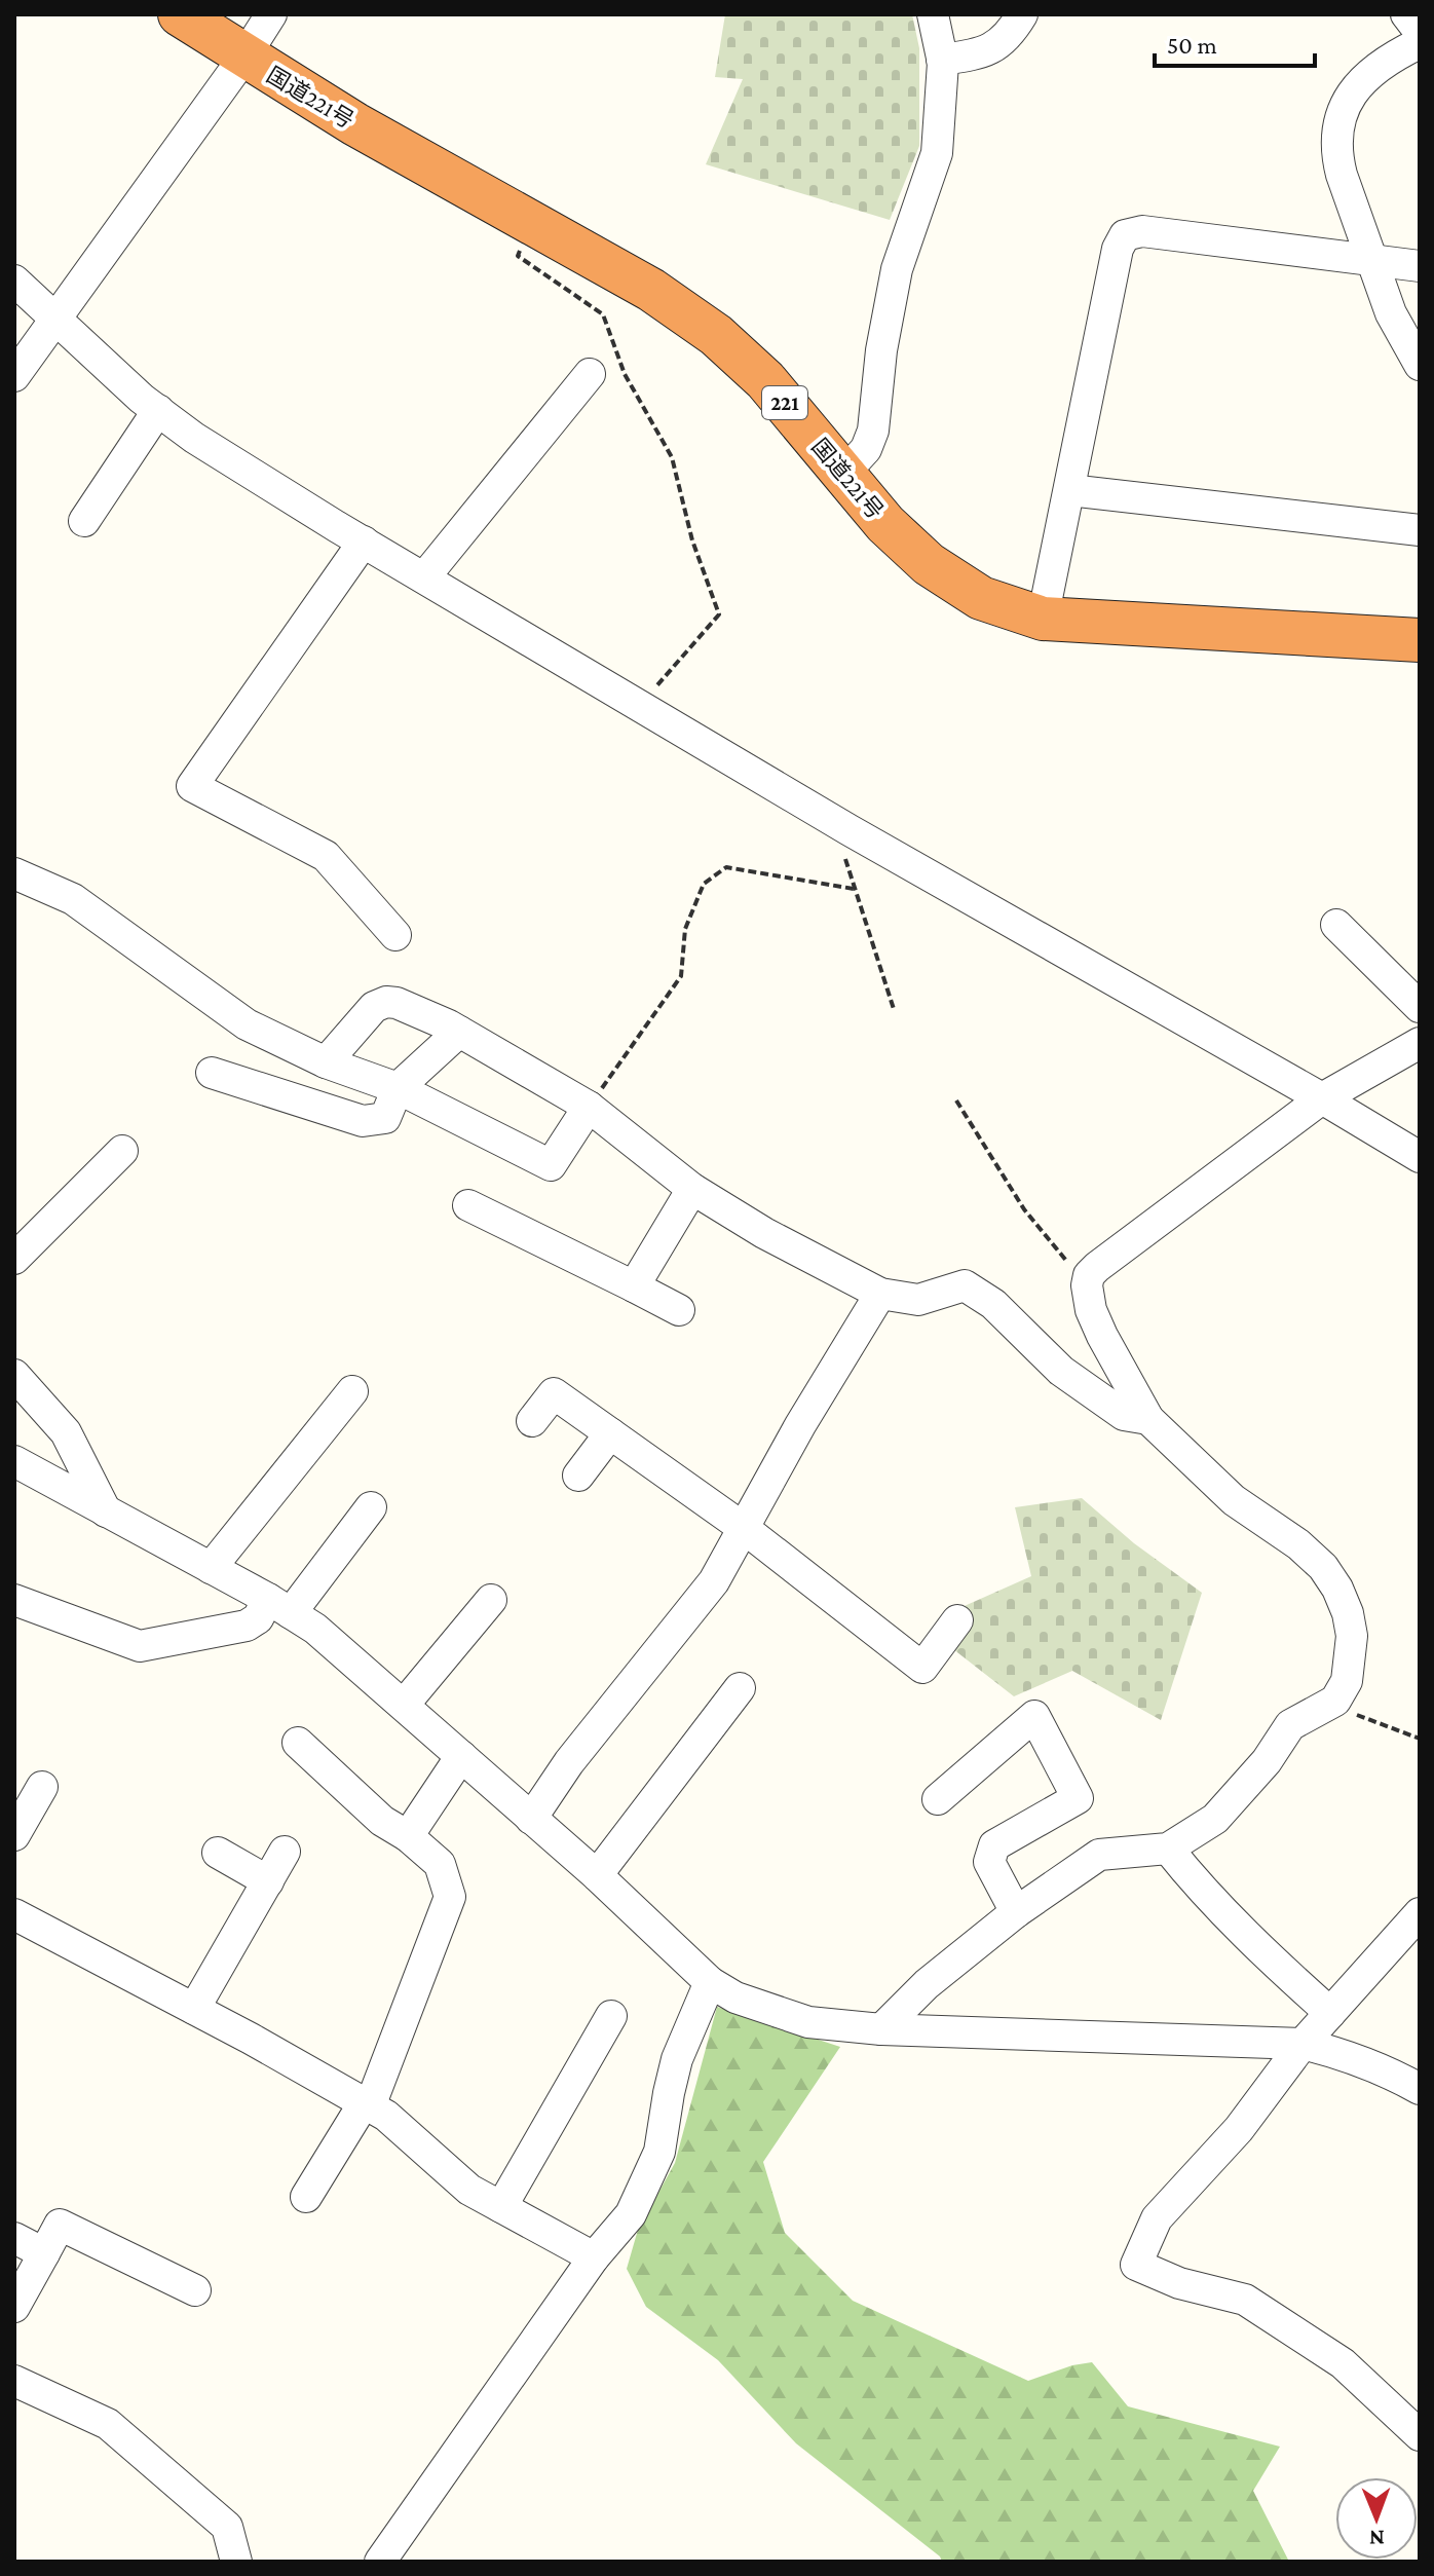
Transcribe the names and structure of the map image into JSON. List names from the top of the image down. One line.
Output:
{"streets":{"highway":["国道221号","221"]},"scale_bar":"50 m","north":"bottom"}
